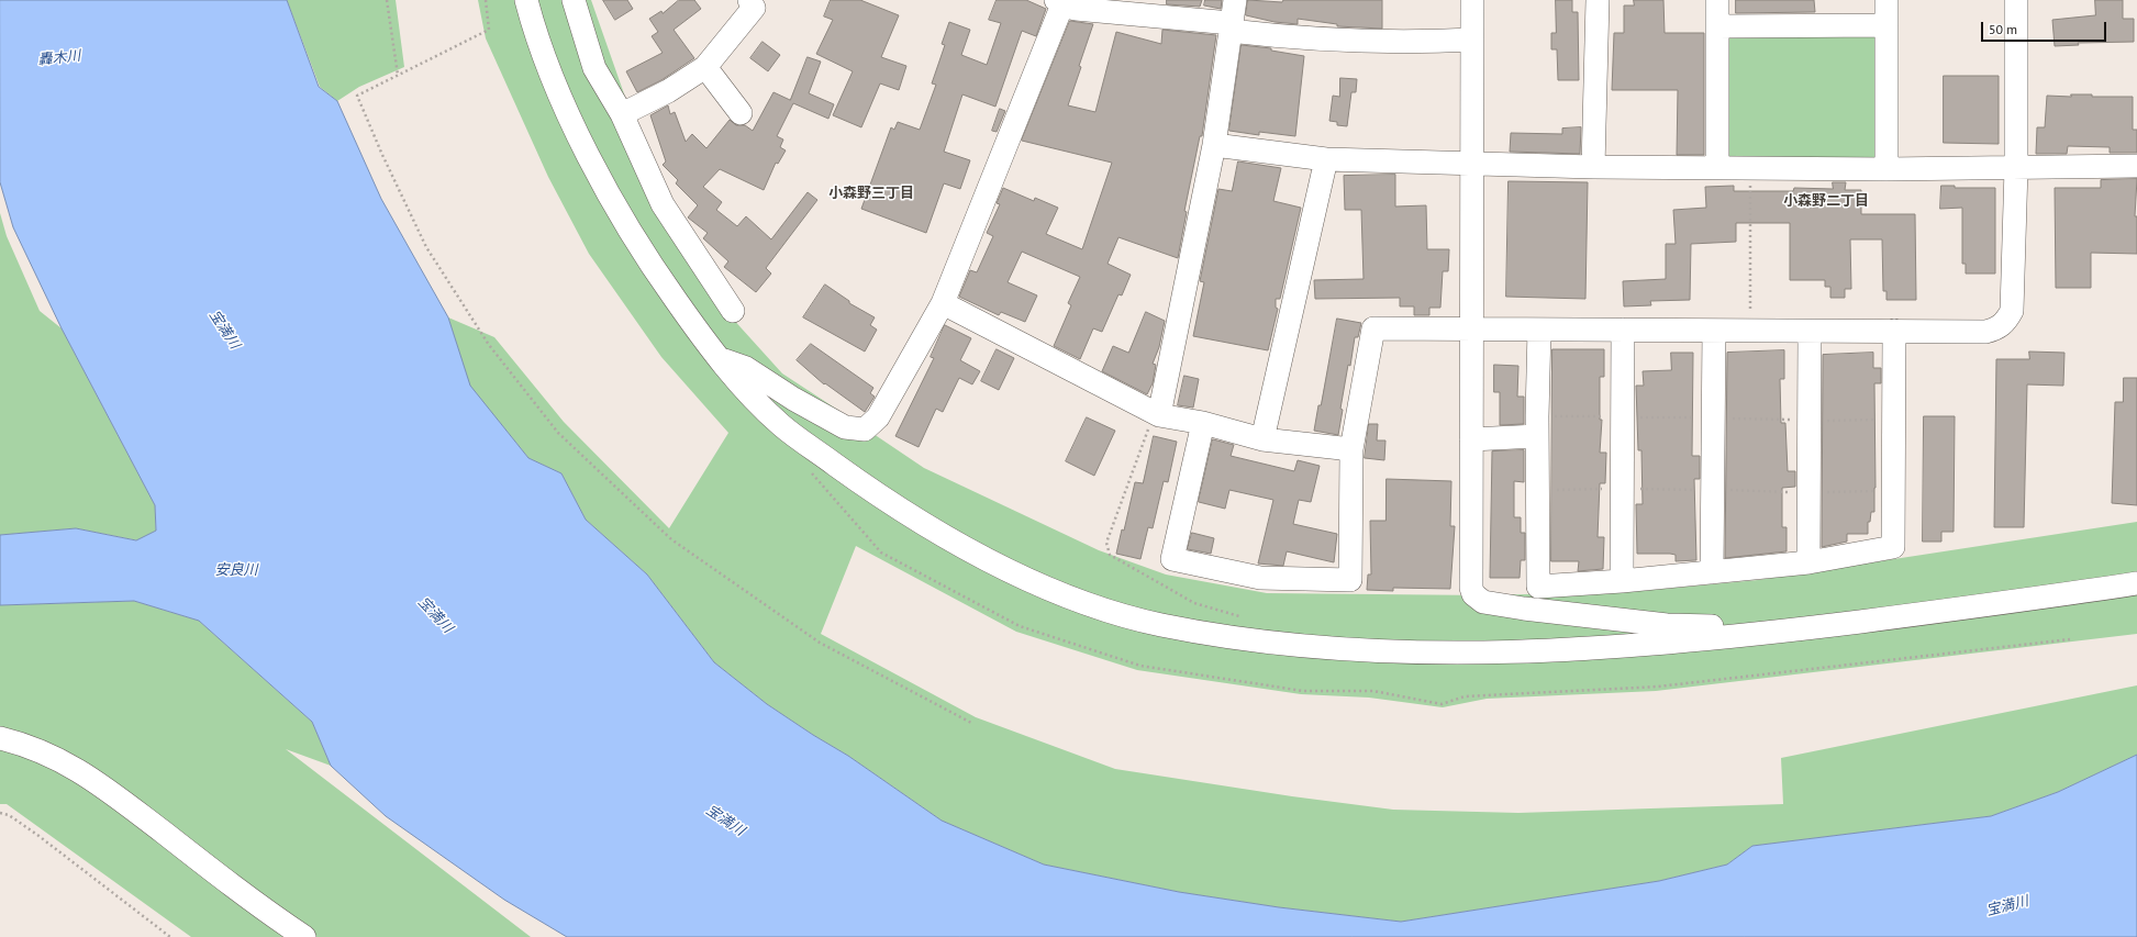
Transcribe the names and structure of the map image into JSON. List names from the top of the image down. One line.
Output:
{"districts":["小森野三丁目","小森野二丁目"],"water":["轟木川","宝満川","安良川"],"scale_bar":"50 m"}
